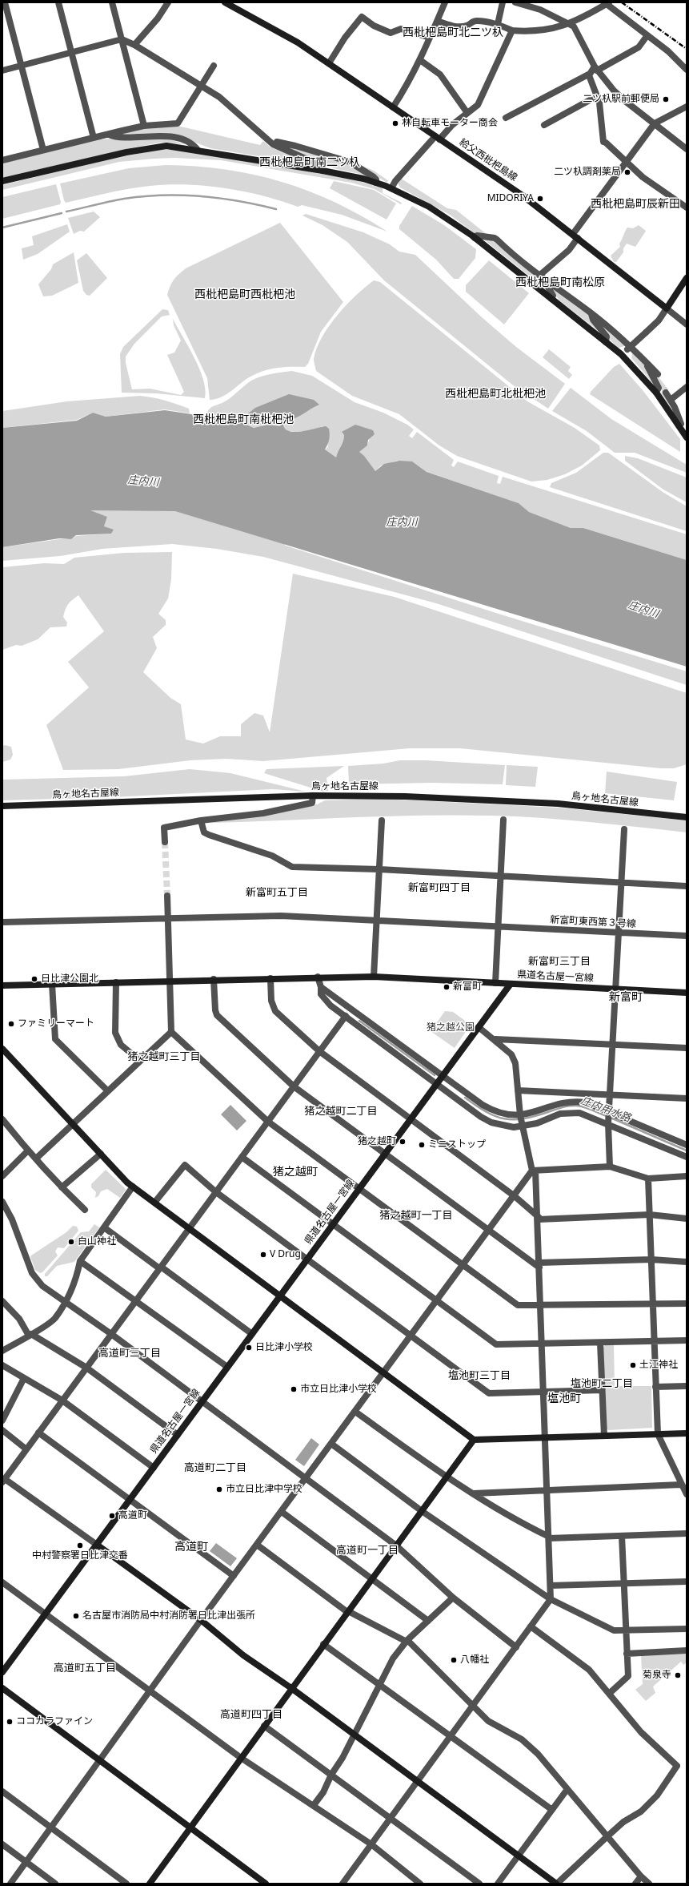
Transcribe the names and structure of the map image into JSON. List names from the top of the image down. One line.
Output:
{"streets":{"street":["給父西枇杷島線","鳥ヶ地名古屋線","新富町東西第３号線","県道名古屋一宮線"]},"districts":["西枇杷島町北二ツ杁","西枇杷島町南二ツ杁","西枇杷島町辰新田","西枇杷島町南松原","西枇杷島町西枇杷池","西枇杷島町北枇杷池","西枇杷島町南枇杷池","新富町四丁目","新富町五丁目","新富町三丁目","新富町","猪之越町三丁目","猪之越町二丁目","猪之越町","猪之越町一丁目","高道町三丁目","塩池町三丁目","塩池町二丁目","塩池町","高道町二丁目","高道町","高道町一丁目","高道町五丁目","高道町四丁目"],"water":["庄内川","庄内用水路"],"parks":["猪之越公園"],"places":["二ツ杁駅前郵便局","林自転車モーター商会","二ツ杁調剤薬局","MIDORIYA","日比津公園北","新富町","ファミリーマート","猪之越町","ミニストップ","白山神社","V Drug","日比津小学校","土江神社","市立日比津小学校","市立日比津中学校","高道町","中村警察署日比津交番","名古屋市消防局中村消防署日比津出張所","八幡社","菊泉寺","ココカラファイン"]}
